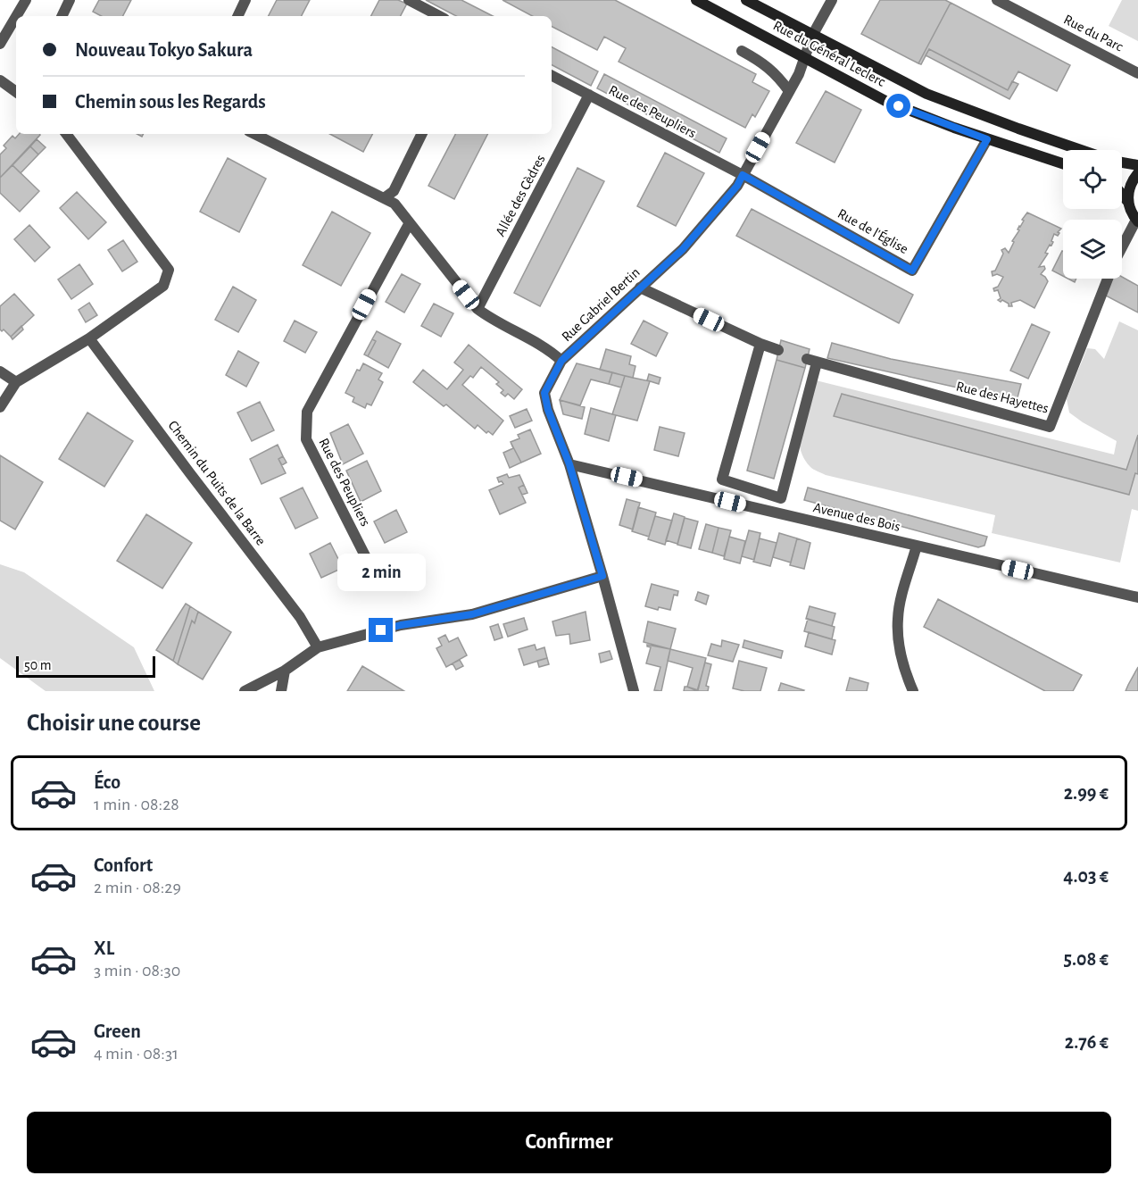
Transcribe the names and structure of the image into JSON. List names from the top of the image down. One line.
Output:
{"streets":{"main road":["Rue du Général Leclerc"],"street":["Rue du Parc","Rue des Peupliers","Allée des Cèdres","Rue de l'Église","Rue Gabriel Bertin","Rue des Hayettes","Chemin du Puits de la Barre","Avenue des Bois"]},"crossings":[["Rue du Général Leclerc","Rue de l'Église"],["Rue du Général Leclerc","Rue Gabriel Bertin"],["Rue des Peupliers","Allée des Cèdres"],["Rue des Peupliers","Rue de l'Église"],["Rue des Peupliers","Rue Gabriel Bertin"],["Rue de l'Église","Rue Gabriel Bertin"],["Rue Gabriel Bertin","Avenue des Bois"]],"scale_bar":"50 m","page":{"banner":["Nouveau Tokyo Sakura","Chemin sous les Regards"],"bubble":"2 min","scale":"50 m","heading":"Choisir une course","list":[{"name":"Éco","note":"1 min · 08:28","value":"2.99 €"},{"name":"Confort","note":"2 min · 08:29","value":"4.03 €"},{"name":"XL","note":"3 min · 08:30","value":"5.08 €"},{"name":"Green","note":"4 min · 08:31","value":"2.76 €"}],"buttons":"Confirmer"}}
